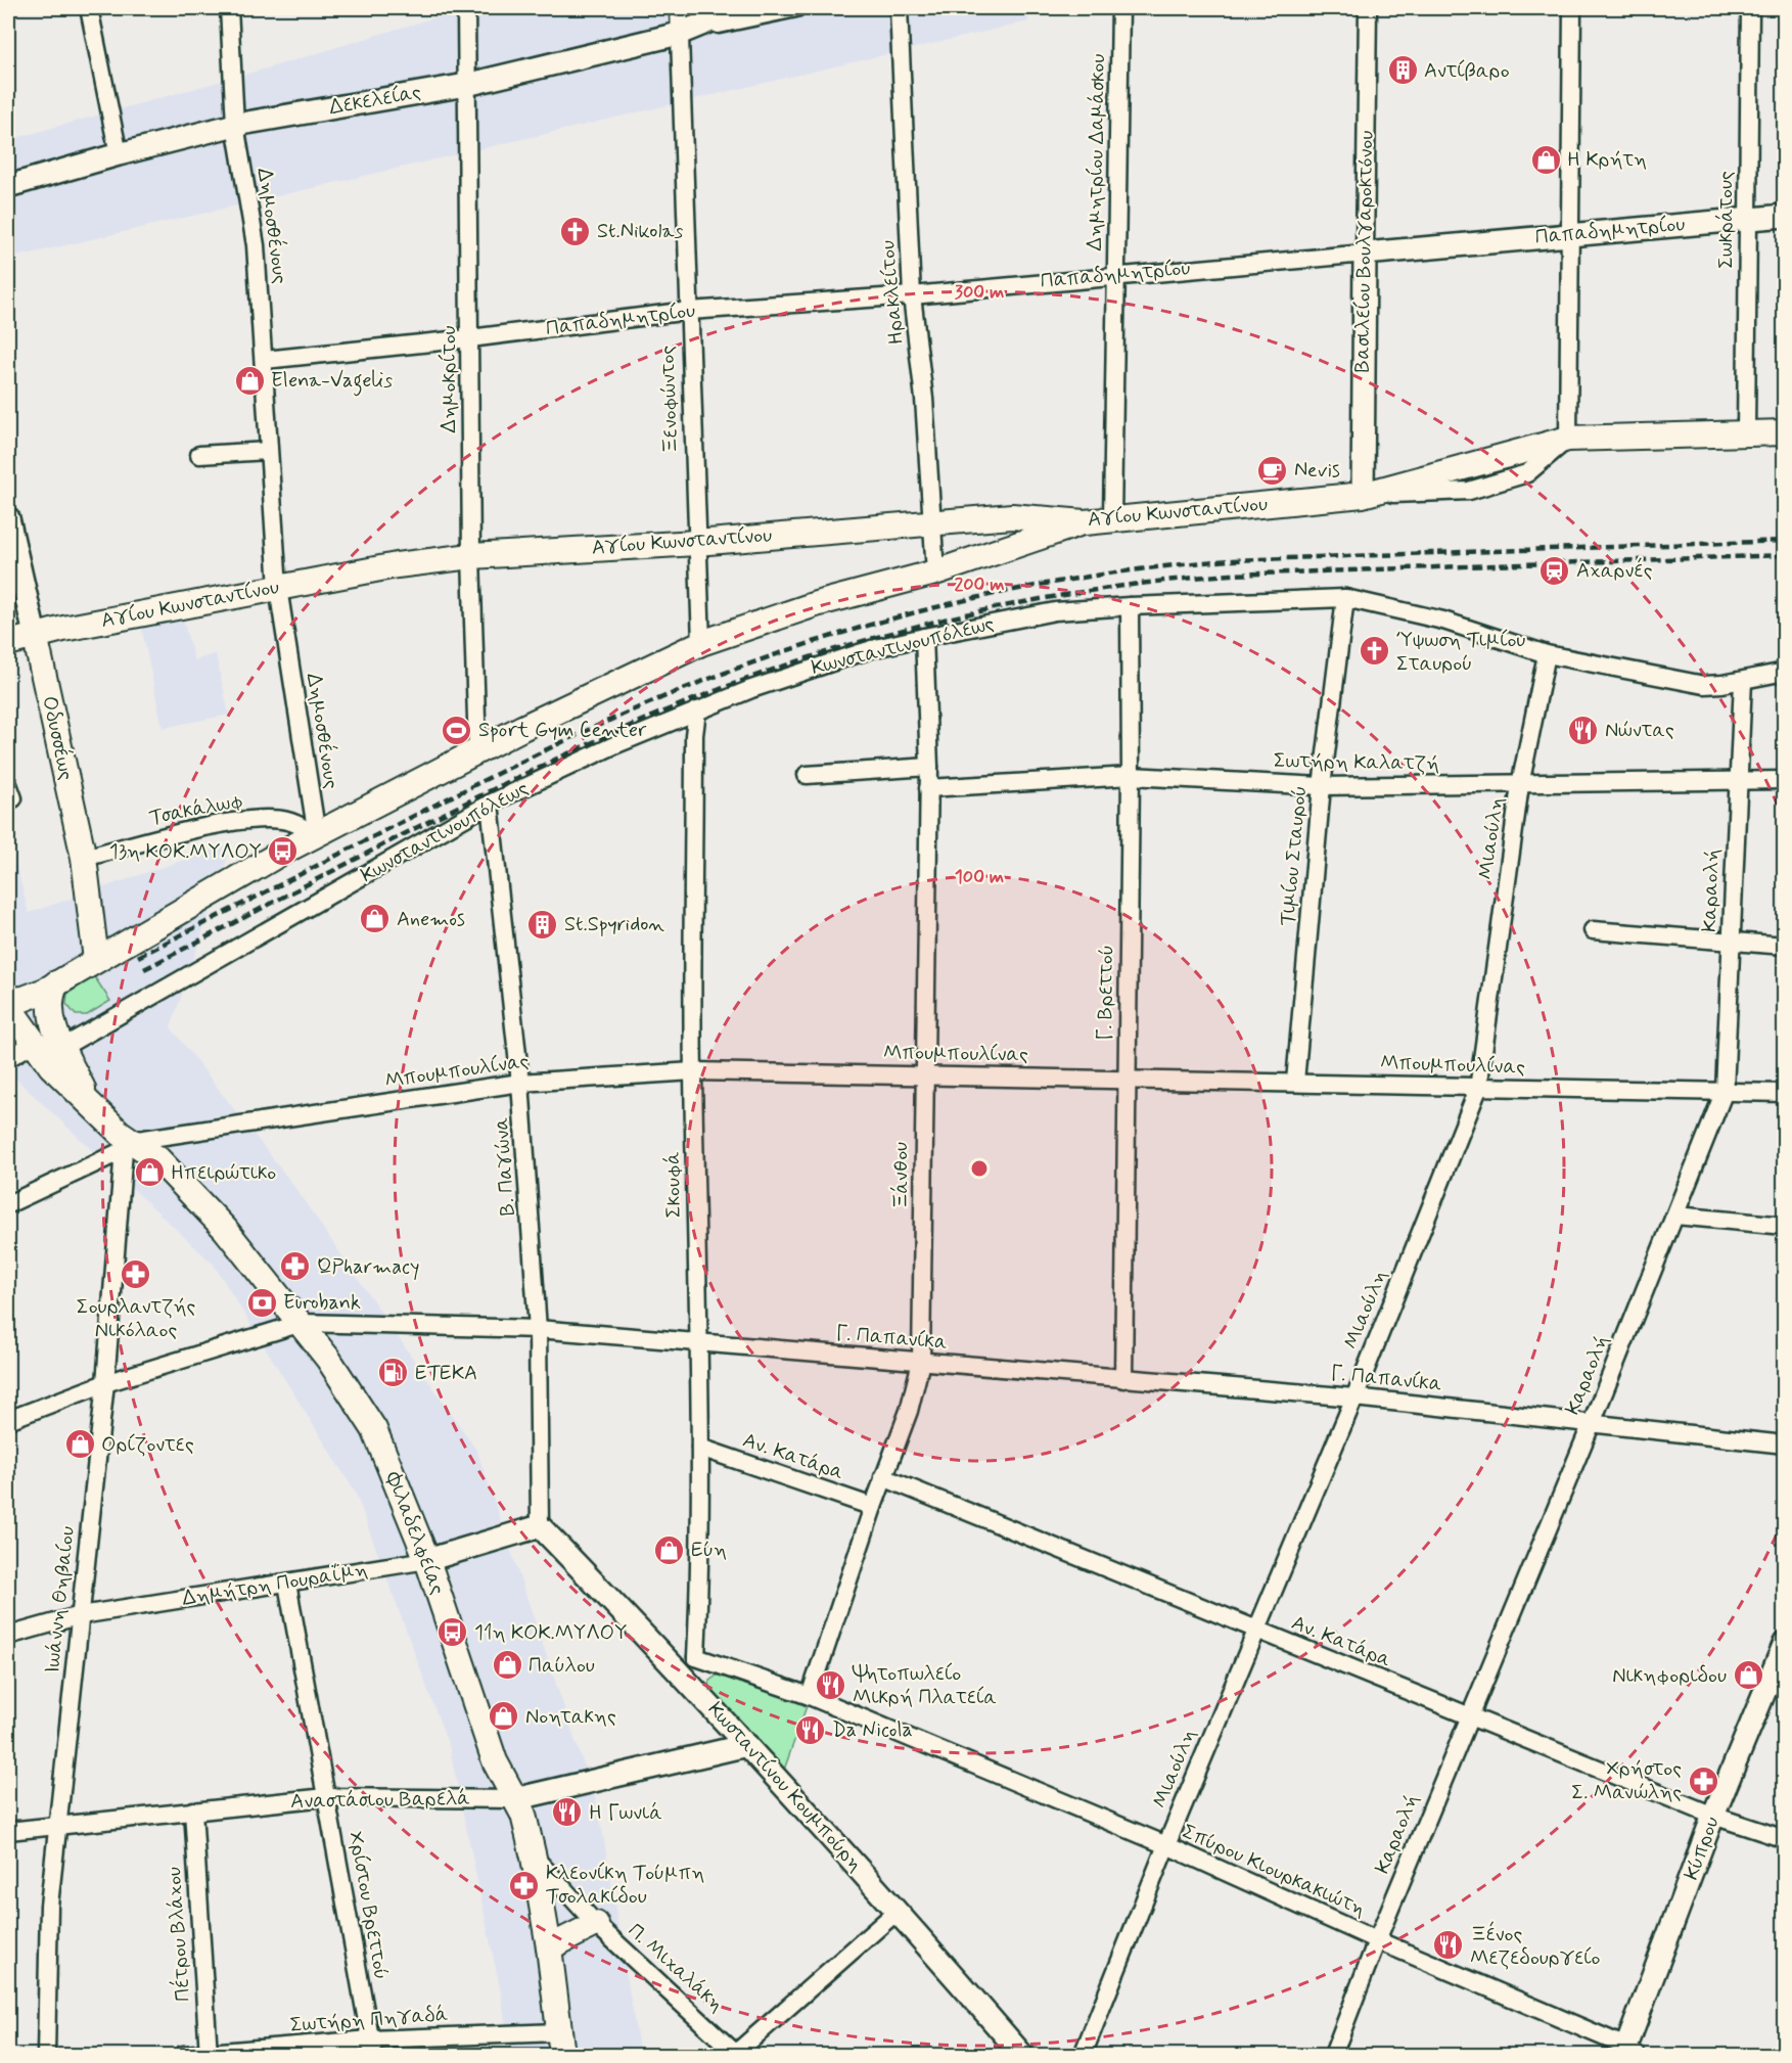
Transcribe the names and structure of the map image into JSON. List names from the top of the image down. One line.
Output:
{"streets":{"main road":["Αγίου Κωνσταντίνου","Οδυσσέως","Φιλαδελφείας"],"street":["Δεκελείας","Δημητρίου Δαμάσκου","Σωκράτους","Δημοσθένους","Παπαδημητρίου","Βασιλείου Βουλγαροκτόνου","Ηρακλείτου","Δημοκρίτου","Ξενοφώντος","Κωνσταντινουπόλεως","Σωτήρη Καλατζή","Τσακάλωφ","Μιαούλη","Τιμίου Σταυρού","Καραολή","Γ. Βρεττού","Μπουμπουλίνας","Β. Παγώνα","Ξάνθου","Σκουφά","Γ. Παπανίκα","Αν. Κατάρα","Δημήτρη Πουραΐμη","Ιωάννη Θηβαίου","Κωσταντίνου Κουμπούρη","Αναστάσιου Βαρελά","Κύπρου","Σπύρου Κιουρκακιώτη","Χρίστου Βρεττού","Πέτρου Βλάχου","Π. Μιχαλάκη","Σωτήρη Πηγαδά"]},"crossings":[["Δεκελείας","Δημοσθένους"],["Δεκελείας","Δημοκρίτου"],["Δεκελείας","Ξενοφώντος"],["Δημητρίου Δαμάσκου","Παπαδημητρίου"],["Δημητρίου Δαμάσκου","Αγίου Κωνσταντίνου"],["Σωκράτους","Παπαδημητρίου"],["Σωκράτους","Αγίου Κωνσταντίνου"],["Δημοσθένους","Παπαδημητρίου"],["Δημοσθένους","Αγίου Κωνσταντίνου"],["Δημοσθένους","Τσακάλωφ"],["Παπαδημητρίου","Βασιλείου Βουλγαροκτόνου"],["Παπαδημητρίου","Ηρακλείτου"],["Παπαδημητρίου","Δημοκρίτου"],["Παπαδημητρίου","Ξενοφώντος"],["Βασιλείου Βουλγαροκτόνου","Αγίου Κωνσταντίνου"],["Ηρακλείτου","Αγίου Κωνσταντίνου"],["Δημοκρίτου","Αγίου Κωνσταντίνου"],["Ξενοφώντος","Αγίου Κωνσταντίνου"],["Αγίου Κωνσταντίνου","Οδυσσέως"],["Κωνσταντινουπόλεως","Μιαούλη"],["Κωνσταντινουπόλεως","Τιμίου Σταυρού"],["Κωνσταντινουπόλεως","Καραολή"],["Κωνσταντινουπόλεως","Γ. Βρεττού"],["Κωνσταντινουπόλεως","Β. Παγώνα"],["Κωνσταντινουπόλεως","Ξάνθου"],["Κωνσταντινουπόλεως","Σκουφά"],["Κωνσταντινουπόλεως","Φιλαδελφείας"],["Οδυσσέως","Τσακάλωφ"],["Σωτήρη Καλατζή","Μιαούλη"],["Σωτήρη Καλατζή","Τιμίου Σταυρού"],["Σωτήρη Καλατζή","Καραολή"],["Σωτήρη Καλατζή","Γ. Βρεττού"],["Σωτήρη Καλατζή","Ξάνθου"],["Μιαούλη","Μπουμπουλίνας"],["Μιαούλη","Γ. Παπανίκα"],["Μιαούλη","Αν. Κατάρα"],["Μιαούλη","Σπύρου Κιουρκακιώτη"],["Τιμίου Σταυρού","Μπουμπουλίνας"],["Καραολή","Μπουμπουλίνας"],["Καραολή","Γ. Παπανίκα"],["Καραολή","Αν. Κατάρα"],["Καραολή","Σπύρου Κιουρκακιώτη"],["Γ. Βρεττού","Μπουμπουλίνας"],["Γ. Βρεττού","Γ. Παπανίκα"],["Μπουμπουλίνας","Β. Παγώνα"],["Μπουμπουλίνας","Ξάνθου"],["Μπουμπουλίνας","Σκουφά"],["Μπουμπουλίνας","Φιλαδελφείας"],["Μπουμπουλίνας","Ιωάννη Θηβαίου"],["Β. Παγώνα","Γ. Παπανίκα"],["Β. Παγώνα","Δημήτρη Πουραΐμη"],["Β. Παγώνα","Κωσταντίνου Κουμπούρη"],["Ξάνθου","Γ. Παπανίκα"],["Ξάνθου","Αν. Κατάρα"],["Ξάνθου","Σπύρου Κιουρκακιώτη"],["Σκουφά","Γ. Παπανίκα"],["Σκουφά","Αν. Κατάρα"],["Σκουφά","Κωσταντίνου Κουμπούρη"],["Σκουφά","Σπύρου Κιουρκακιώτη"],["Γ. Παπανίκα","Φιλαδελφείας"],["Γ. Παπανίκα","Ιωάννη Θηβαίου"],["Αν. Κατάρα","Κύπρου"],["Φιλαδελφείας","Δημήτρη Πουραΐμη"],["Φιλαδελφείας","Ιωάννη Θηβαίου"],["Φιλαδελφείας","Αναστάσιου Βαρελά"],["Φιλαδελφείας","Π. Μιχαλάκη"],["Φιλαδελφείας","Σωτήρη Πηγαδά"],["Δημήτρη Πουραΐμη","Ιωάννη Θηβαίου"],["Δημήτρη Πουραΐμη","Κωσταντίνου Κουμπούρη"],["Δημήτρη Πουραΐμη","Χρίστου Βρεττού"],["Ιωάννη Θηβαίου","Αναστάσιου Βαρελά"],["Κωσταντίνου Κουμπούρη","Αναστάσιου Βαρελά"],["Κωσταντίνου Κουμπούρη","Σπύρου Κιουρκακιώτη"],["Αναστάσιου Βαρελά","Χρίστου Βρεττού"],["Αναστάσιου Βαρελά","Πέτρου Βλάχου"],["Κύπρου","Σπύρου Κιουρκακιώτη"],["Χρίστου Βρεττού","Σωτήρη Πηγαδά"],["Πέτρου Βλάχου","Σωτήρη Πηγαδά"]],"places":{"building":["Αντίβαρο","St.Spyridon"],"shop":["Η Κρήτη","Elena-Vagelis","Anemos","Ηπειρώτικο","Ορίζοντες","Εύη","Παύλου","Νικηφοριδου","Νοητακης"],"church":["St.Nikolas","Ύψωση Τιμίου Σταυρού"],"cafe":["Nevis"],"station":["Αχαρνές"],"sports":["Sport Gym Center"],"restaurant":["Νώντας","Ψητοπωλείο Μικρή Πλατεία","Da Nicola","Η Γωνιά","Ξένος Μεζεδουργείο"],"bus stop":["13η ΚΟΚ.ΜΥΛΟΥ","11η ΚΟΚ.ΜΥΛΟΥ"],"pharmacy":["QPharmacy","Σουρλαντζής Νικόλαος","Χρήστος Σ. Μανώλης","Κλεονίκη Τούμπη Τσολακίδου"],"bank":["Eurobank"],"fuel station":["ΕΤΕΚΑ"]},"rings":["300 m","200 m","100 m"]}
